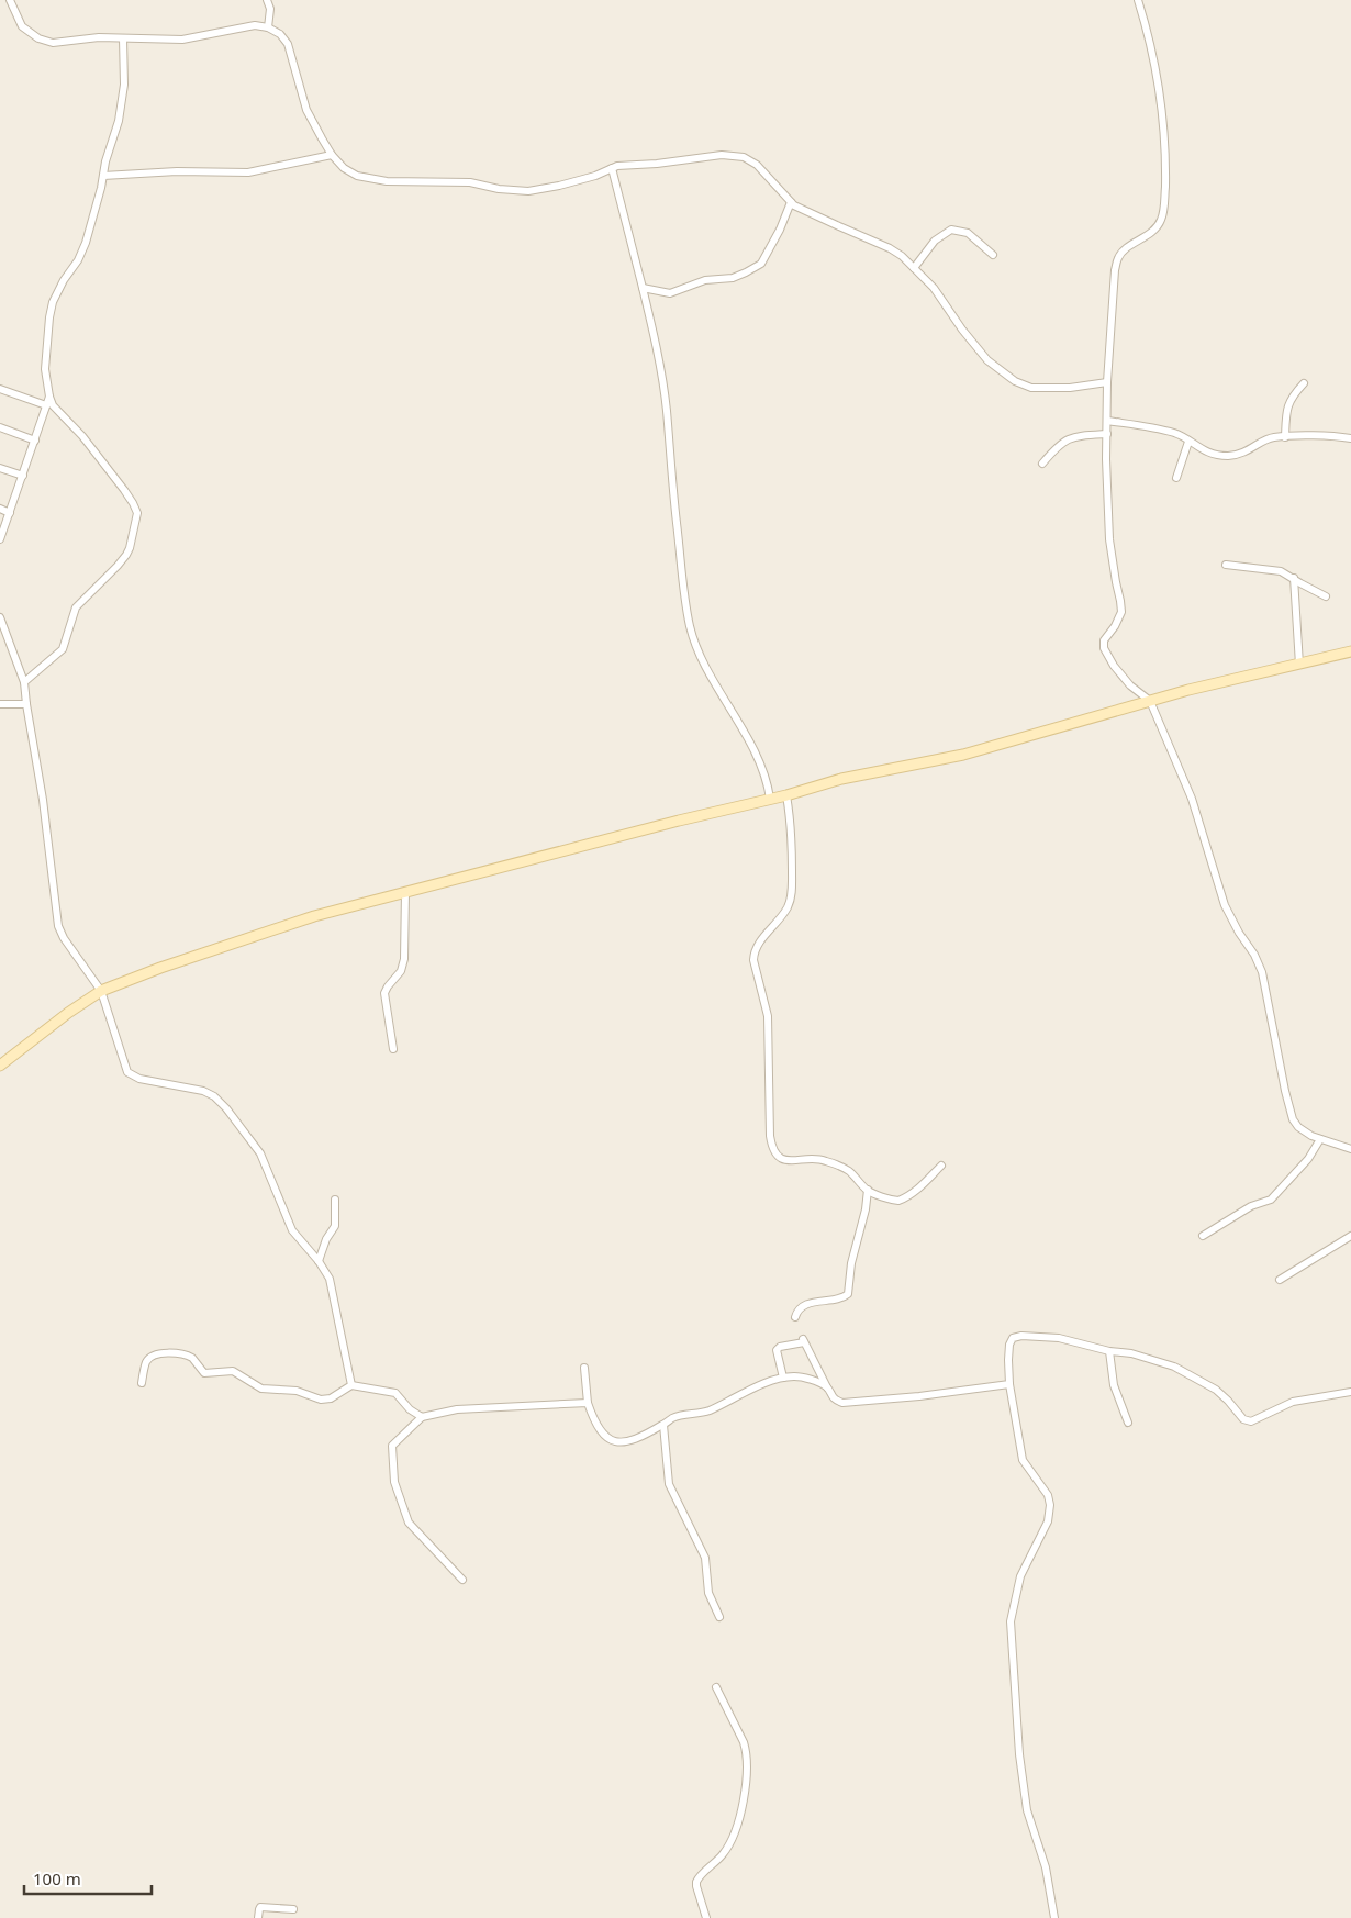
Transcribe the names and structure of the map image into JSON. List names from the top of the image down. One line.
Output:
{"scale_bar":"100 m"}
